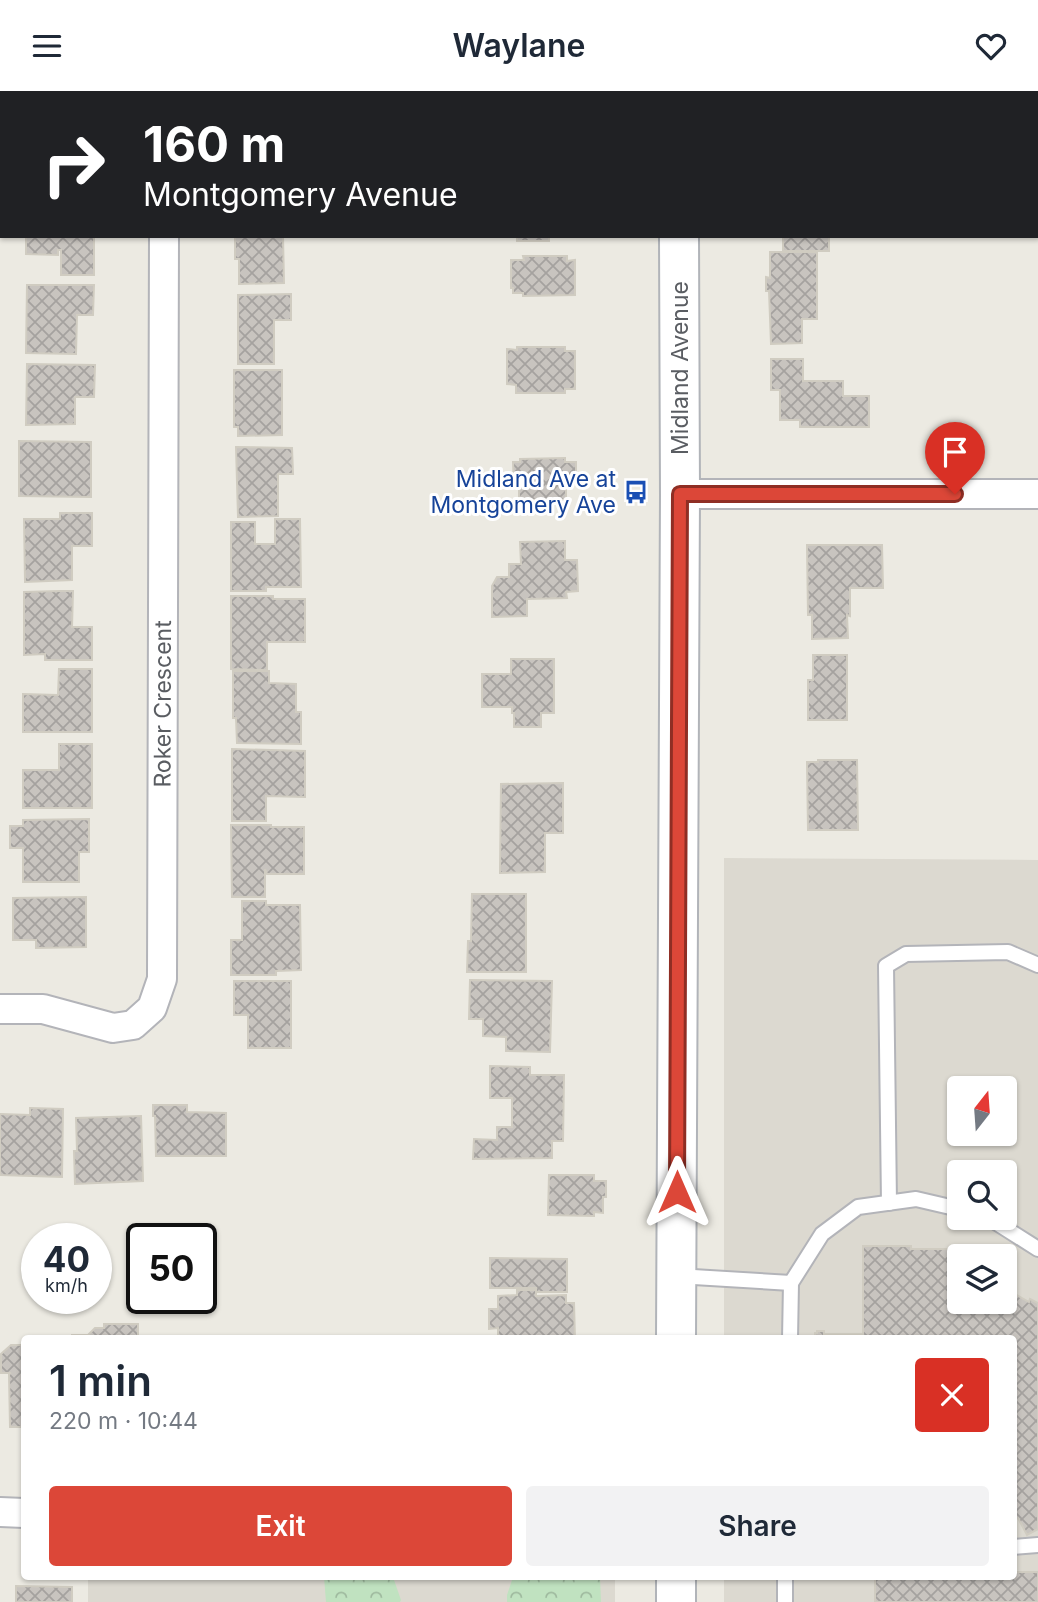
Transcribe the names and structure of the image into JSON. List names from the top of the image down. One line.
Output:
{"streets":{"main road":["Midland Avenue"],"street":["Roker Crescent"]},"places":{"bus stop":["Midland Ave at Montgomery Ave"]},"north":"top","page":{"header":"Waylane","turn":["160 m","Montgomery Avenue"],"speed":"40 km/h","limit":"50","heading":["1 min","220 m · 10:44"],"buttons":["Exit","Share"]}}
